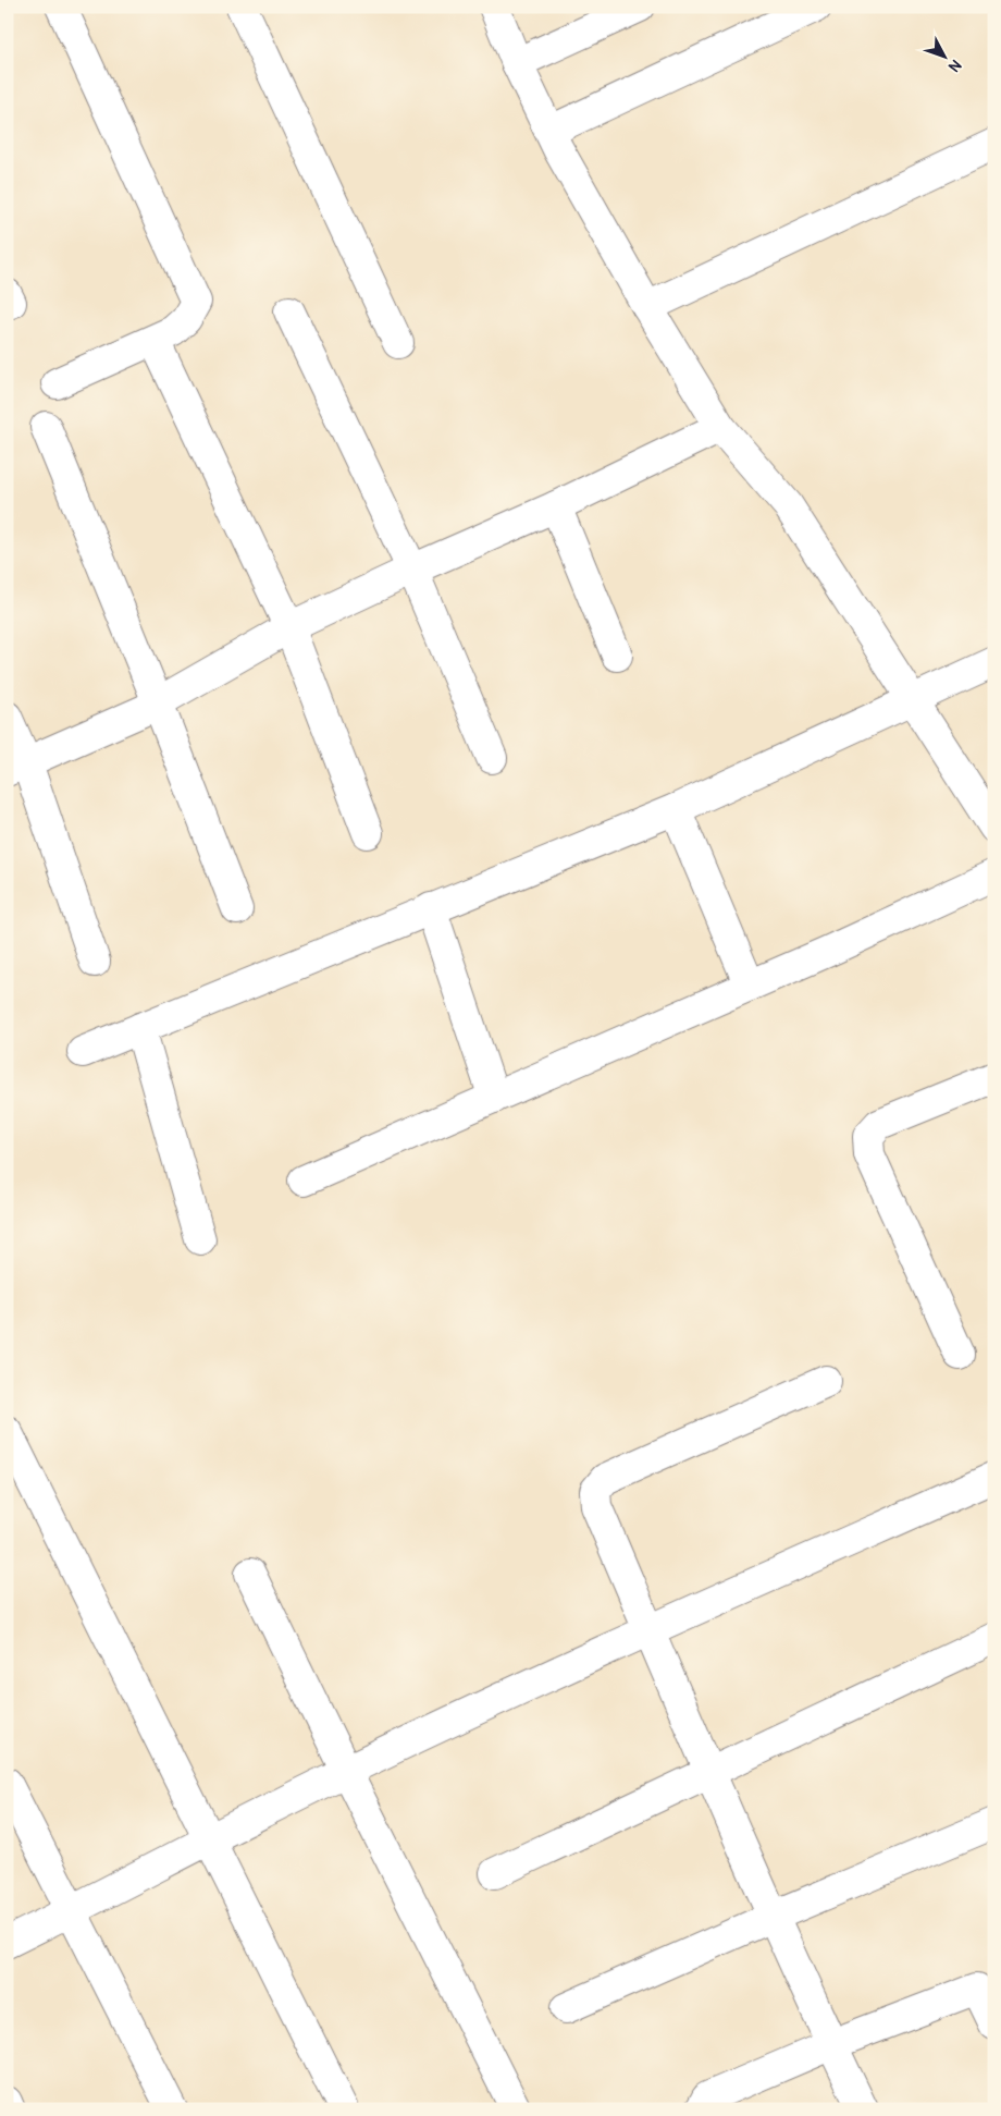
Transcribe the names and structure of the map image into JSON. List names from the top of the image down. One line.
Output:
{"north":"bottom right"}
